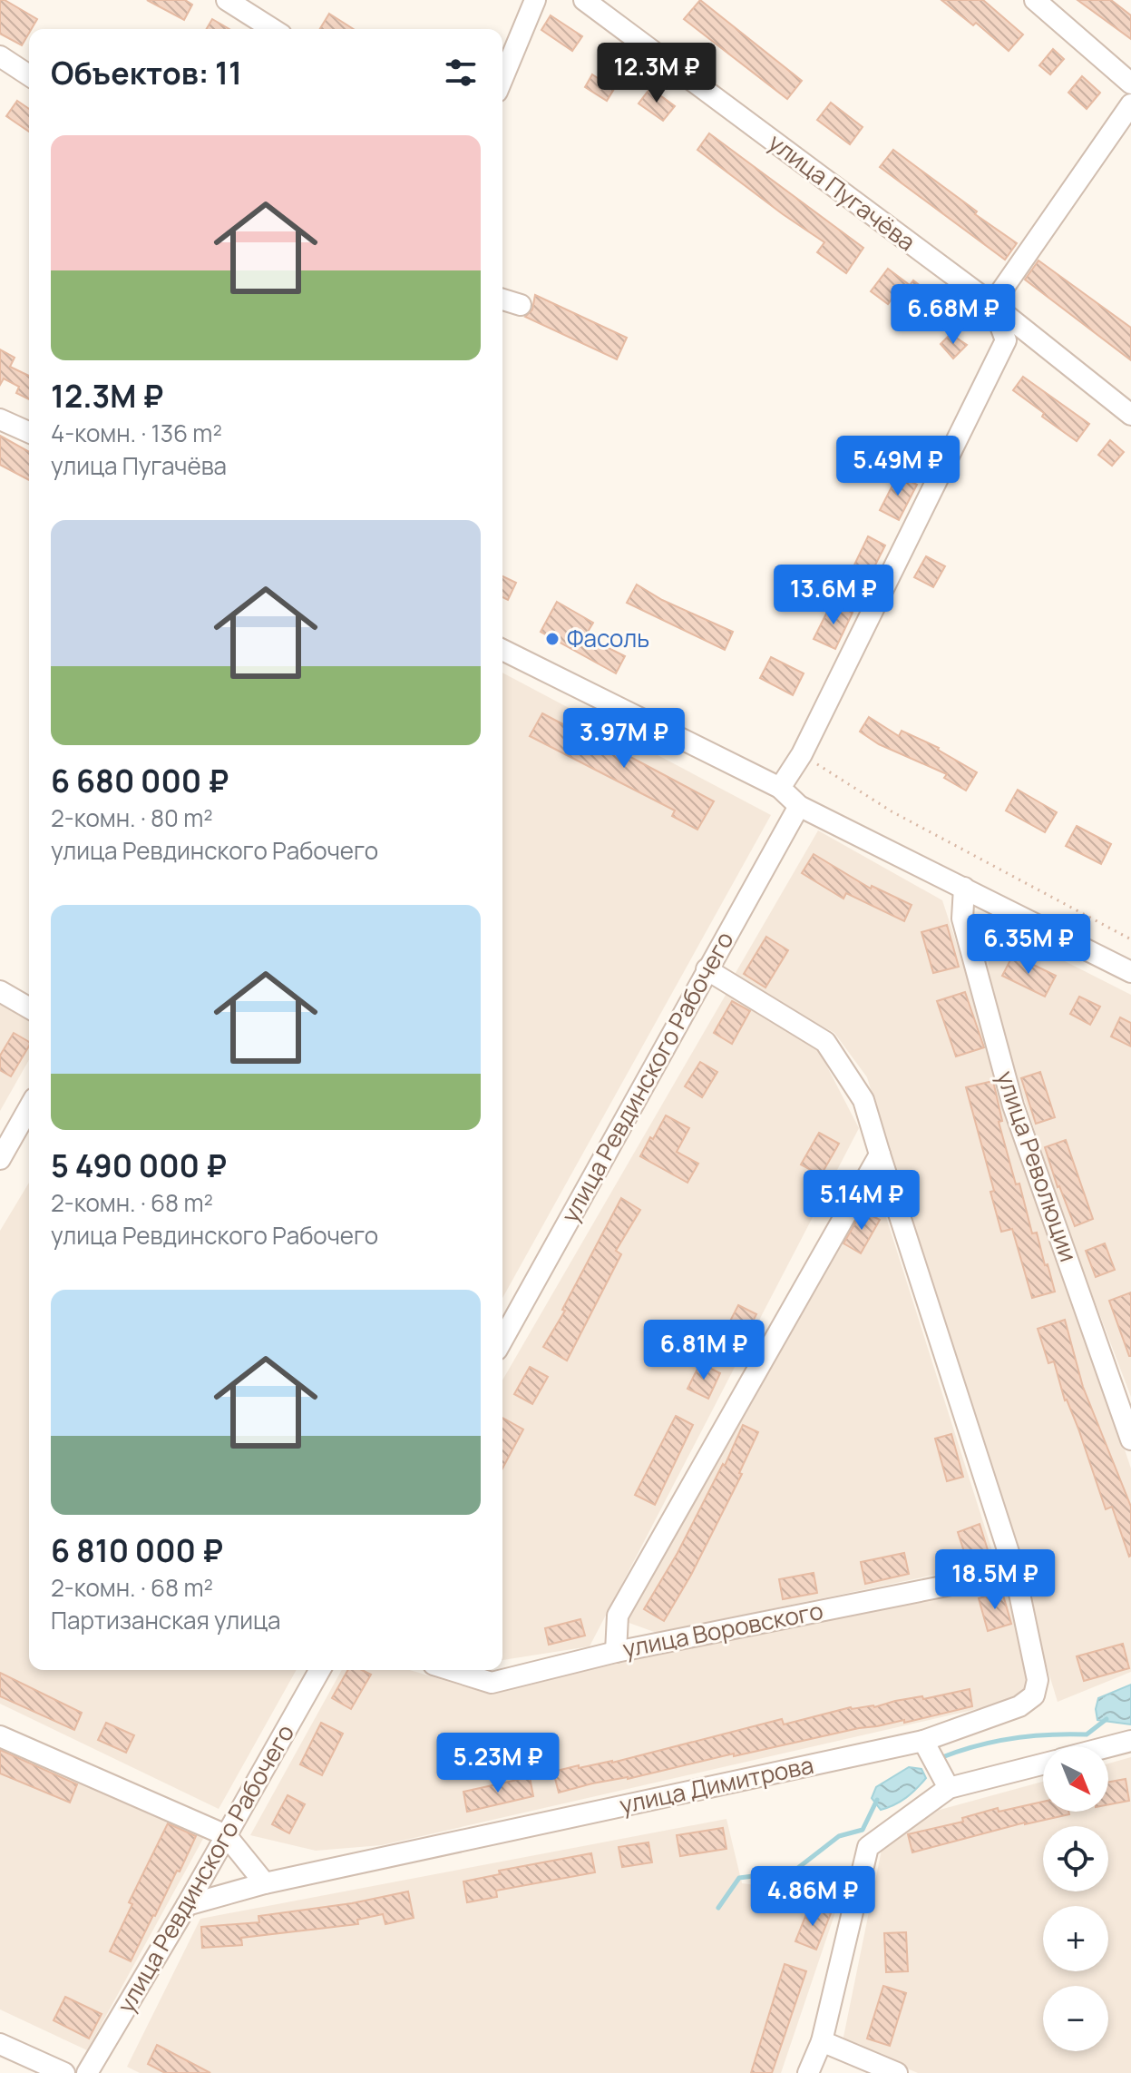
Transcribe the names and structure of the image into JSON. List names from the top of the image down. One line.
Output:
{"streets":{"street":["улица Пугачёва","улица Ревдинского Рабочего","улица Революции","улица Воровского","улица Димитрова"]},"crossings":[["улица Ревдинского Рабочего","улица Димитрова"],["улица Воровского","улица Димитрова"]],"places":["Фасоль"],"north":"bottom right","page":{"heading":"Объектов: 11","price":["12.3M ₽","6.68M ₽","5.49M ₽","13.6M ₽","3.97M ₽","6.35M ₽","5.14M ₽","6.81M ₽","18.5M ₽","5.23M ₽","4.86M ₽"],"list":[{"name":"12.3M ₽","note":"4-комн. · 136 m² · улица Пугачёва"},{"name":"6 680 000 ₽","note":"2-комн. · 80 m² · улица Ревдинского Рабочего"},{"name":"5 490 000 ₽","note":"2-комн. · 68 m² · улица Ревдинского Рабочего"},{"name":"6 810 000 ₽","note":"2-комн. · 68 m² · Партизанская улица"}],"map_buttons":["+","−"]}}
